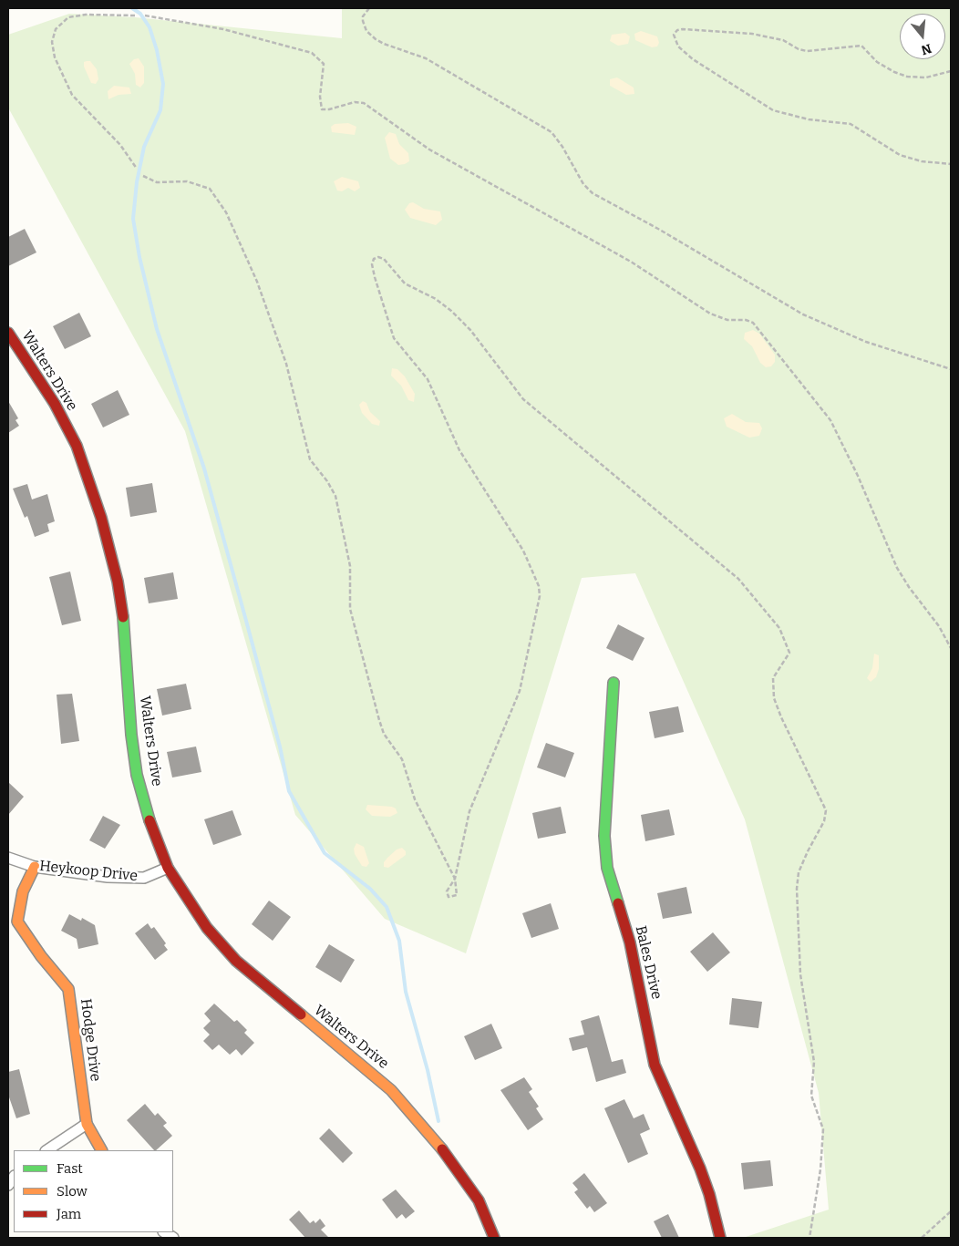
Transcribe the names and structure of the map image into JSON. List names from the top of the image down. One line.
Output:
{"streets":{"street":["Walters Drive","Heykoop Drive","Bales Drive","Hodge Drive"]},"crossings":[["Walters Drive","Heykoop Drive"],["Heykoop Drive","Hodge Drive"]],"legend":["Fast","Slow","Jam"],"north":"bottom"}
